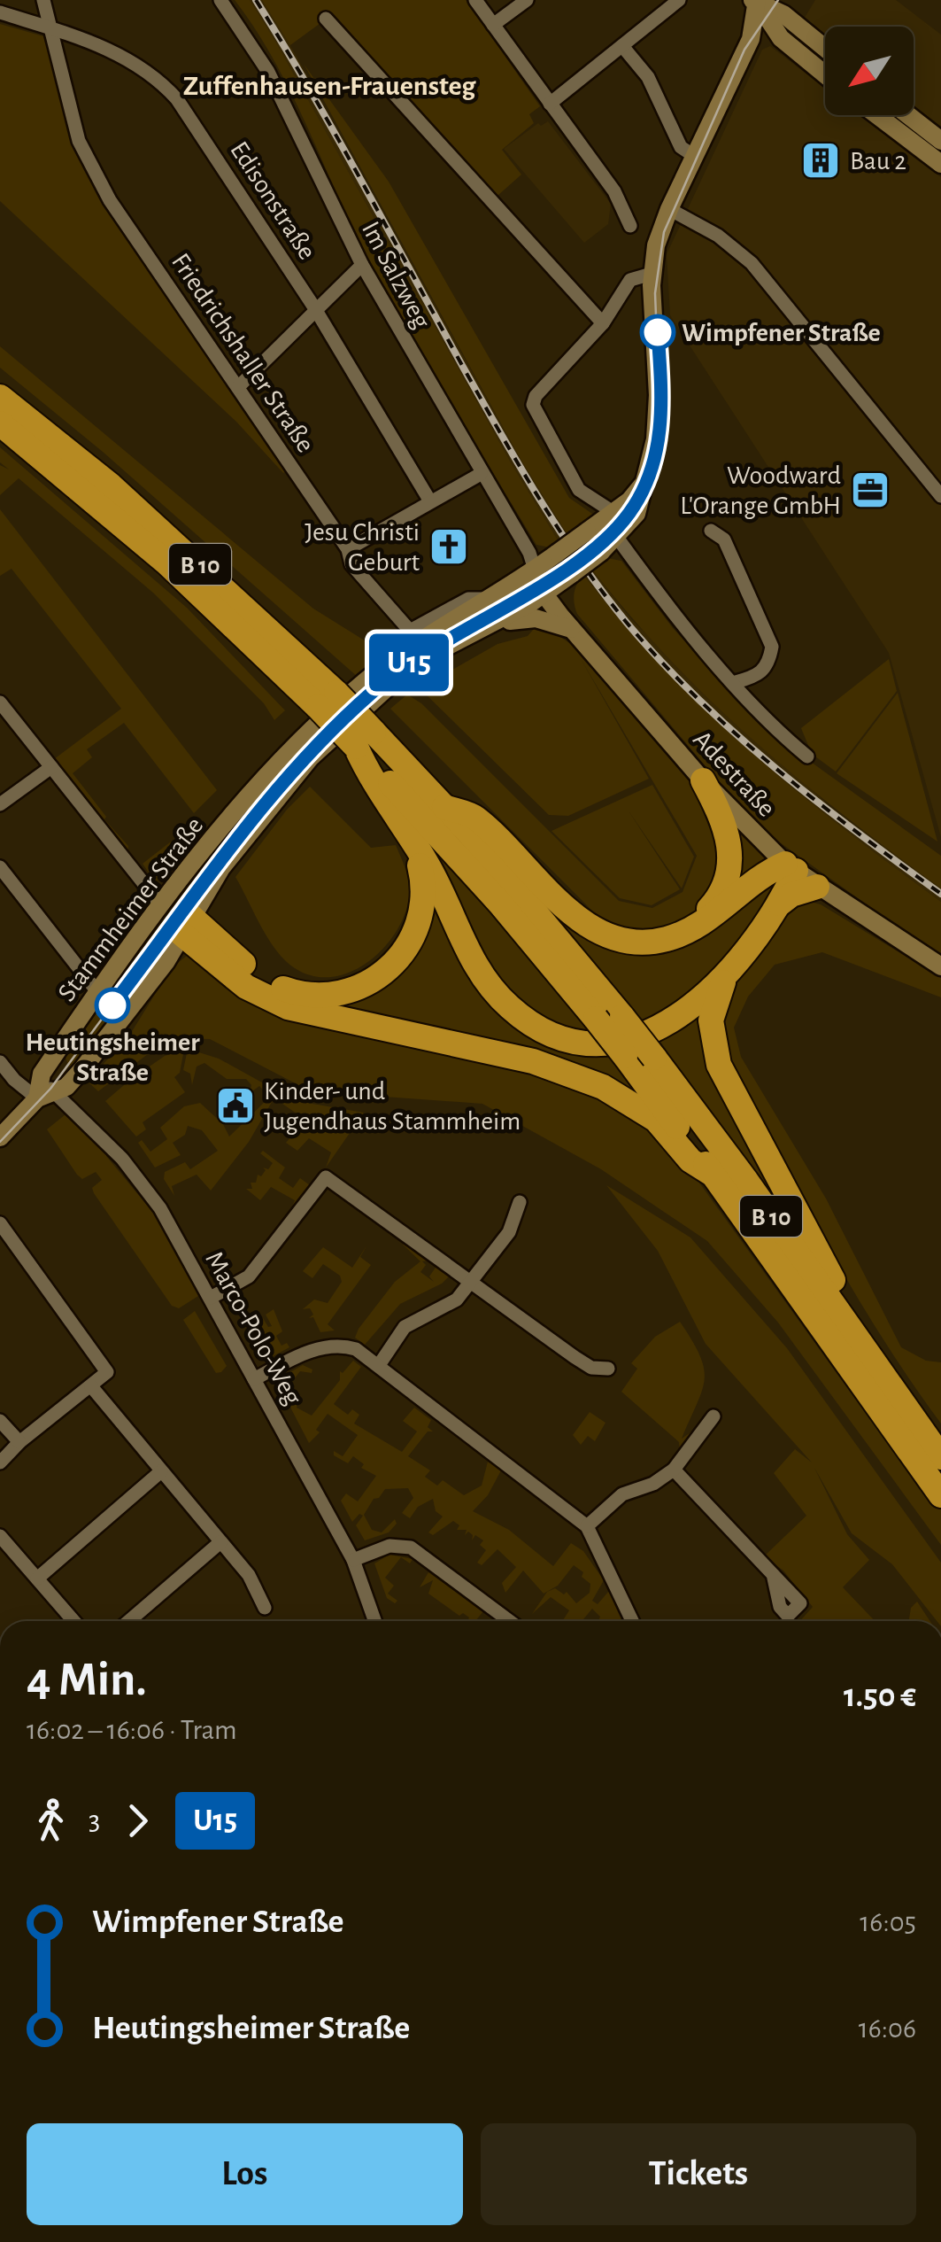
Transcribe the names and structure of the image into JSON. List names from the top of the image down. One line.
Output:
{"streets":{"highway":["B 10"],"main road":["Adestraße","Stammheimer Straße"],"street":["Edisonstraße","Im Salzweg","Friedrichshaller Straße","Marco-Polo-Weg"]},"crossings":[["Edisonstraße","Friedrichshaller Straße"],["Im Salzweg","Adestraße"],["Im Salzweg","Stammheimer Straße"],["Friedrichshaller Straße","Stammheimer Straße"],["B 10","Adestraße"],["B 10","Stammheimer Straße"],["Adestraße","Stammheimer Straße"],["Stammheimer Straße","Marco-Polo-Weg"]],"districts":["Zuffenhausen-Frauensteg"],"places":{"building":["Bau 2"],"other":["Wimpfener Straße","Heutingsheimer Straße"],"office":["Woodward L'Orange GmbH"],"church":["Jesu Christi Geburt"],"public building":["Kinder- und Jugendhaus Stammheim"]},"lines":["tram line U15"],"north":"bottom left","page":{"on_map":"U15","heading":["4 Min.","16:02 – 16:06 · Tram","1.50 €"],"legs":["3","U15"],"list":[{"name":"Wimpfener Straße","value":"16:05"},{"name":"Heutingsheimer Straße","value":"16:06"}],"buttons":["Los","Tickets"]}}
